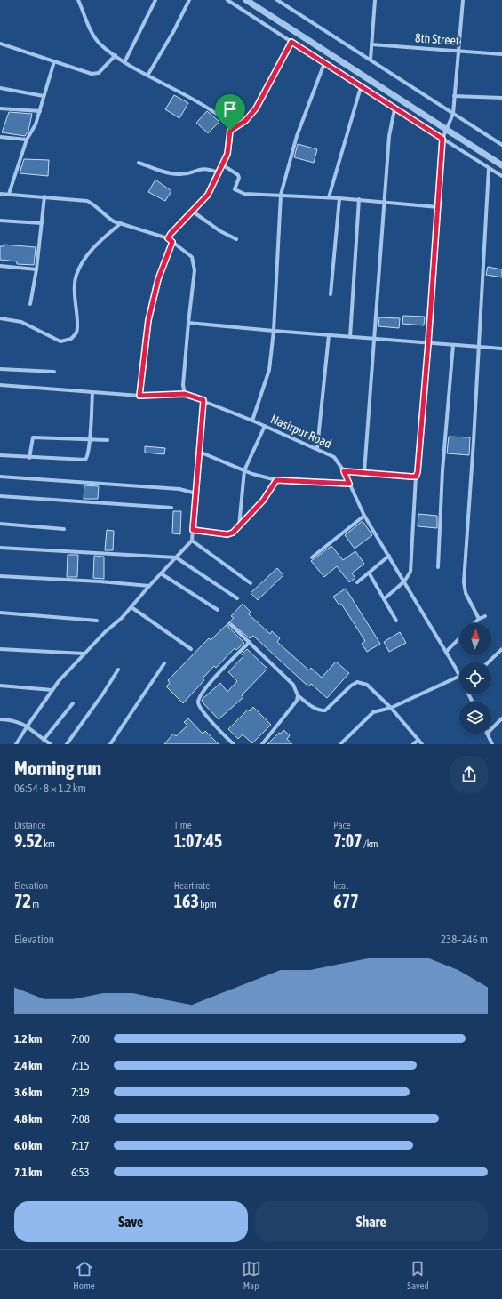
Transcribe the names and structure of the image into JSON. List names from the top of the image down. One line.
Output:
{"streets":{"street":["8th Street","Nasirpur Road"]},"north":"top","page":{"heading":["Morning run","06:54 · 8 × 1.2 km"],"stats":[["Distance","9.52 km"],["Time","1:07:45"],["Pace","7:07 /km"],["Elevation","72 m"],["Heart rate","163 bpm"],["kcal","677"]],"chart":["Elevation","238–246 m"],"list":[{"name":"1.2 km","note":"7:00"},{"name":"2.4 km","note":"7:15"},{"name":"3.6 km","note":"7:19"},{"name":"4.8 km","note":"7:08"},{"name":"6.0 km","note":"7:17"},{"name":"7.1 km","note":"6:53"}],"buttons":["Save","Share"],"tabs":["Home","Map","Saved"]}}
